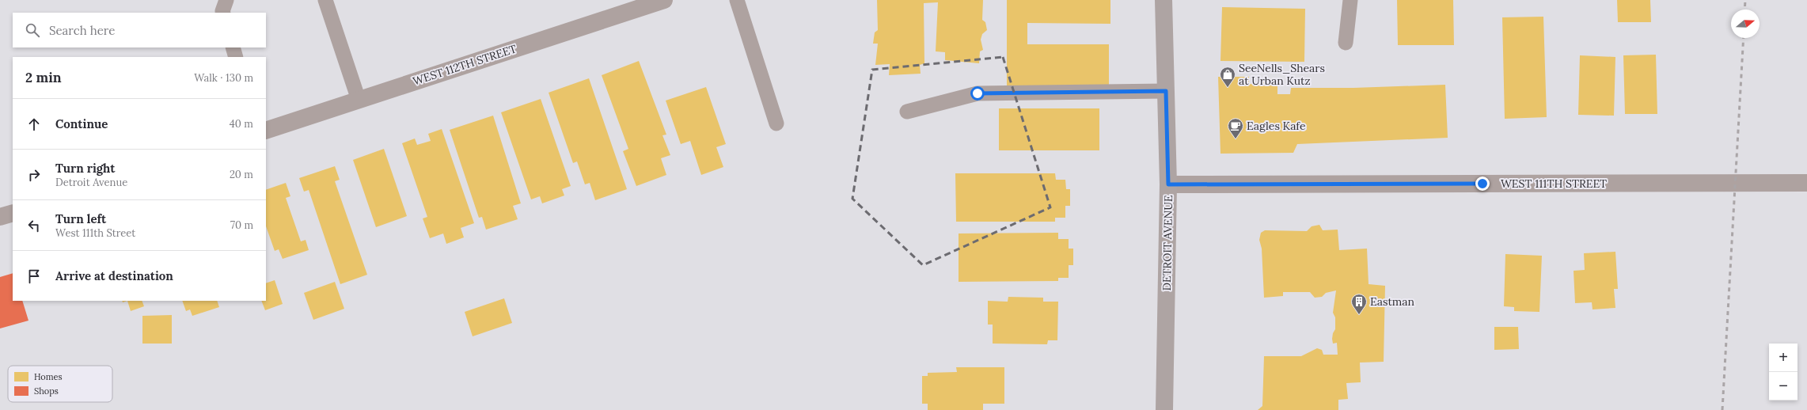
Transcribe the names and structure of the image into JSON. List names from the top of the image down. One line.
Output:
{"streets":{"main road":["DETROIT AVENUE"],"street":["WEST 112TH STREET","WEST 111TH STREET"]},"crossings":[["WEST 111TH STREET","DETROIT AVENUE"]],"places":{"shop":["SeeNells_Shears at Urban Kutz"],"cafe":["Eagles Kafe"],"building":["Eastman"]},"legend":["Homes","Shops"],"north":"right","page":{"search":"Search here","heading":["2 min","Walk · 130 m"],"list":[["Continue","40 m"],["Turn right","Detroit Avenue","20 m"],["Turn left","West 111th Street","70 m"],"Arrive at destination"],"map_buttons":["+","−"]}}
